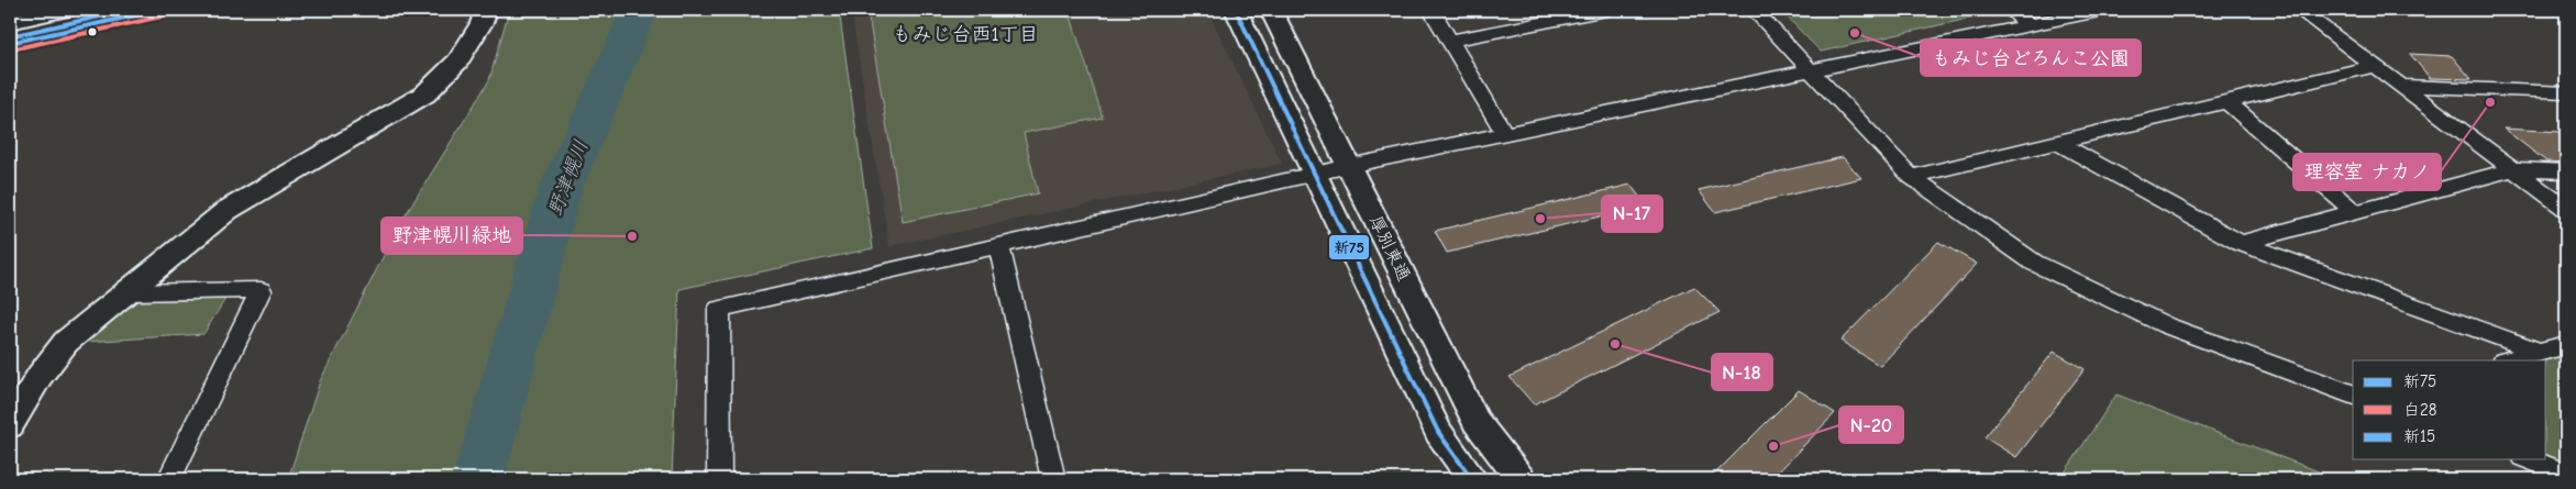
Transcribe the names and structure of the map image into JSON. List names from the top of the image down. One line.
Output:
{"streets":{"street":["厚別東通"]},"districts":["もみじ台西1丁目"],"water":["野津幌川"],"places":["もみじ台どろんこ公園","理容室 ナカノ","N-17","野津幌川緑地","N-18","N-20"],"lines":["transit line 新75","transit line 新15","transit line 白28"],"legend":["新75","白28","新15"]}
